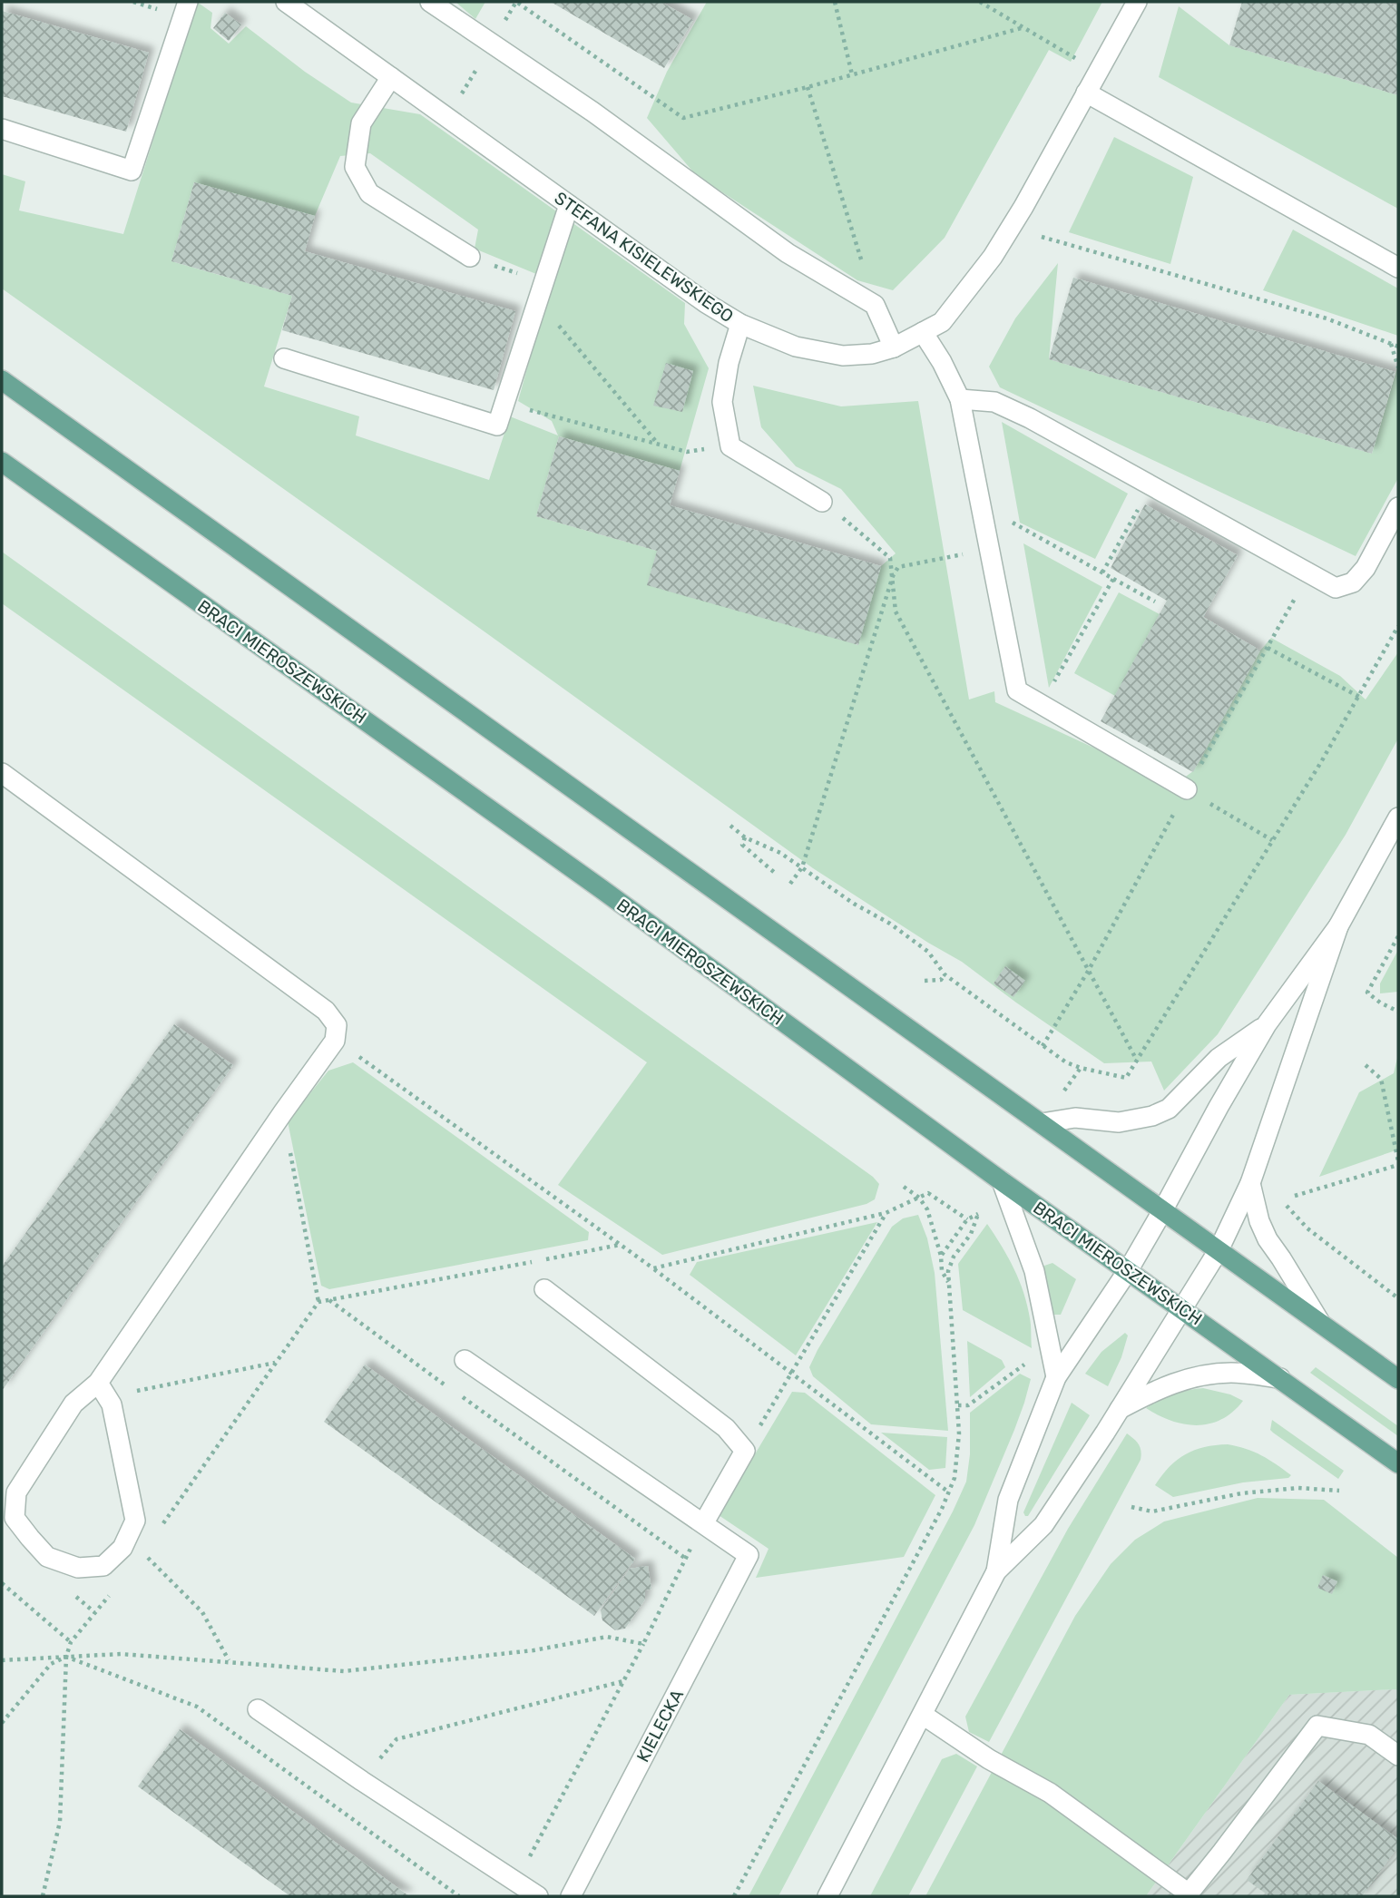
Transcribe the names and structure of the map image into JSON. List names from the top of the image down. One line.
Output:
{"streets":{"main road":["BRACI MIEROSZEWSKICH"],"street":["STEFANA KISIELEWSKIEGO","KIELECKA"]}}
